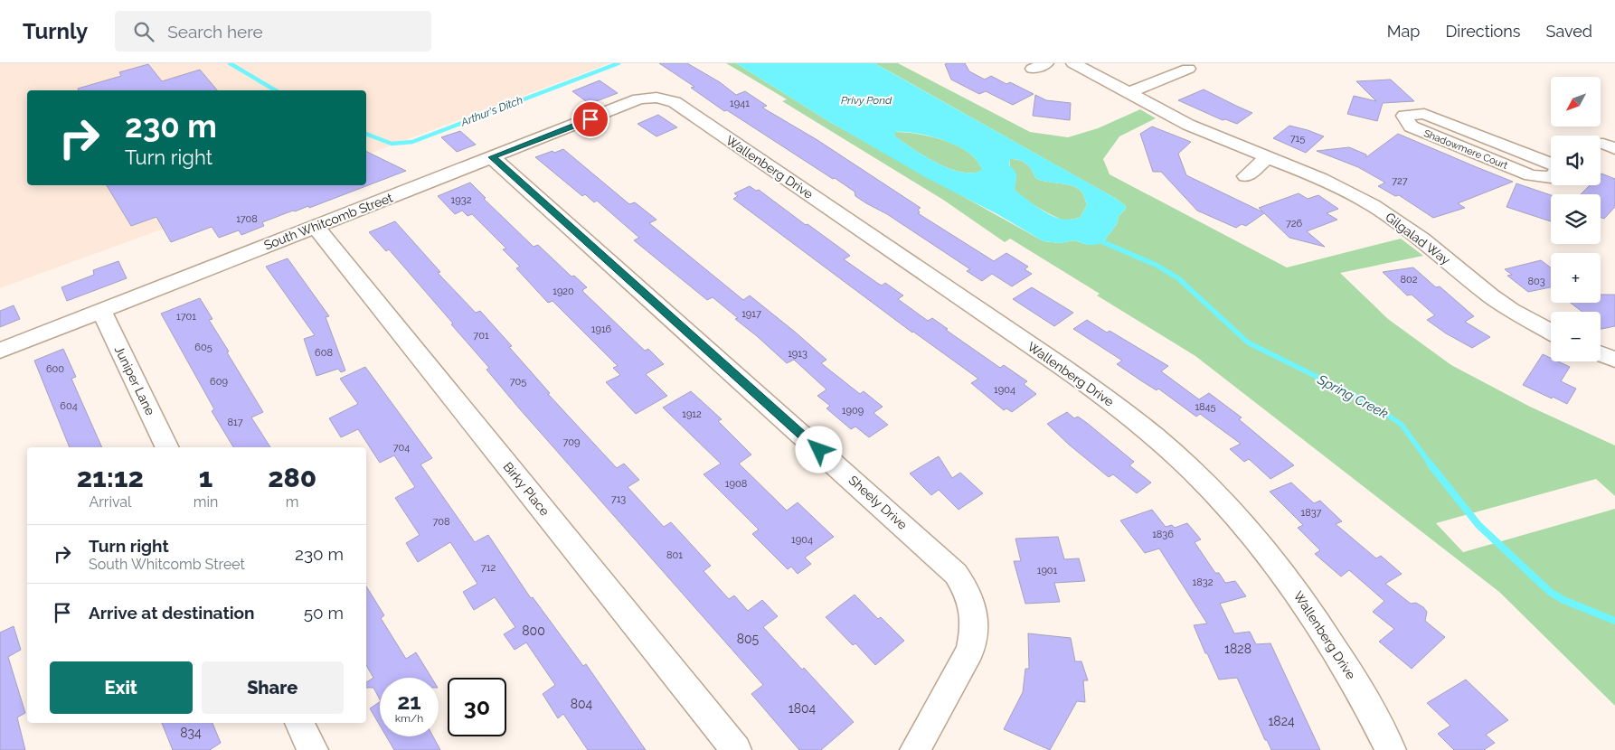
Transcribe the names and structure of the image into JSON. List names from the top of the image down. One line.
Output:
{"streets":{"street":["Shadowmere Court","Wallenberg Drive","South Whitcomb Street","Gilgalad Way","Juniper Lane","Birky Place","Sheely Drive"]},"crossings":[["Wallenberg Drive","South Whitcomb Street"],["South Whitcomb Street","Juniper Lane"],["South Whitcomb Street","Birky Place"],["South Whitcomb Street","Sheely Drive"]],"water":["Privy Pond","Arthur's Ditch","Spring Creek"],"house_numbers":["1941","715","727","1932","1708","726","802","803","1920","1917","1701","1916","701","605","608","1913","600","609","705","1904","604","1845","1909","1912","817","709","704","1908","713","1837","708","1836","1904","801","712","1901","1832","800","805","1828","804","1804","1824","834"],"north":"bottom left","page":{"header":"Turnly","search":"Search here","nav":["Map","Directions","Saved"],"map_buttons":["+","−"],"turn":["230 m","Turn right"],"eta":["21:12","Arrival","1","min","280","m"],"list":[{"name":"Turn right","note":"South Whitcomb Street","value":"230 m"},{"name":"Arrive at destination","value":"50 m"}],"buttons":["Exit","Share"],"speed":"21 km/h","limit":"30"}}
